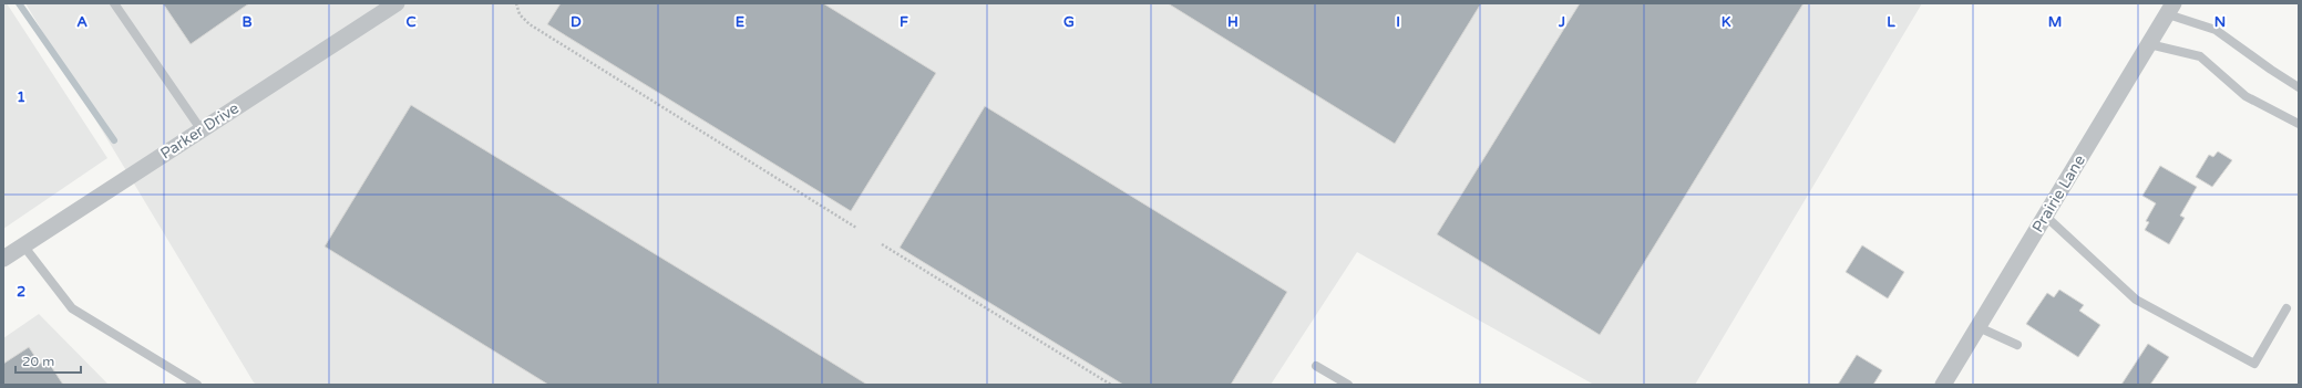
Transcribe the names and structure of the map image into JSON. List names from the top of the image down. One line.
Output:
{"streets":{"street":["Parker Drive","Prairie Lane"]},"scale_bar":"20 m","grid":{"columns":["A","B","C","D","E","F","G","H","I","J","K","L","M","N"],"rows":["1","2"]}}
